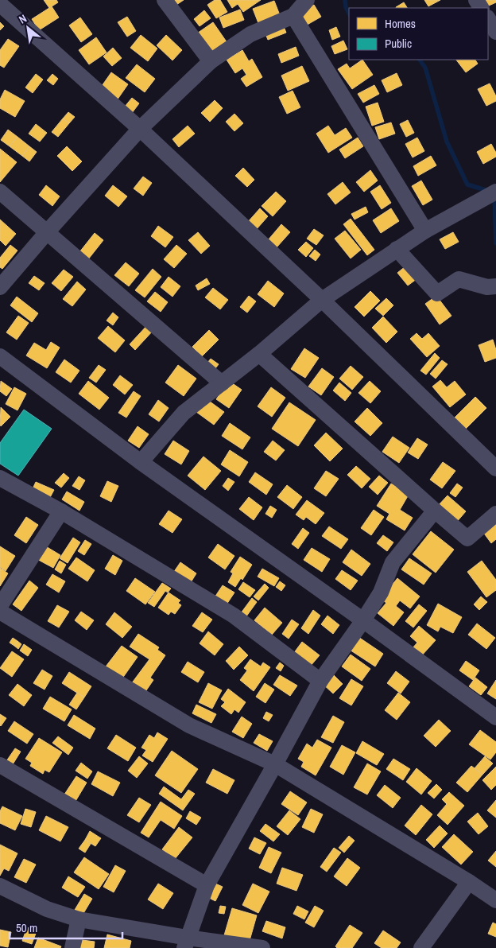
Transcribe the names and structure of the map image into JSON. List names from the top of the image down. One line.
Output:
{"legend":["Homes","Public"],"scale_bar":"50 m","north":"top left"}
